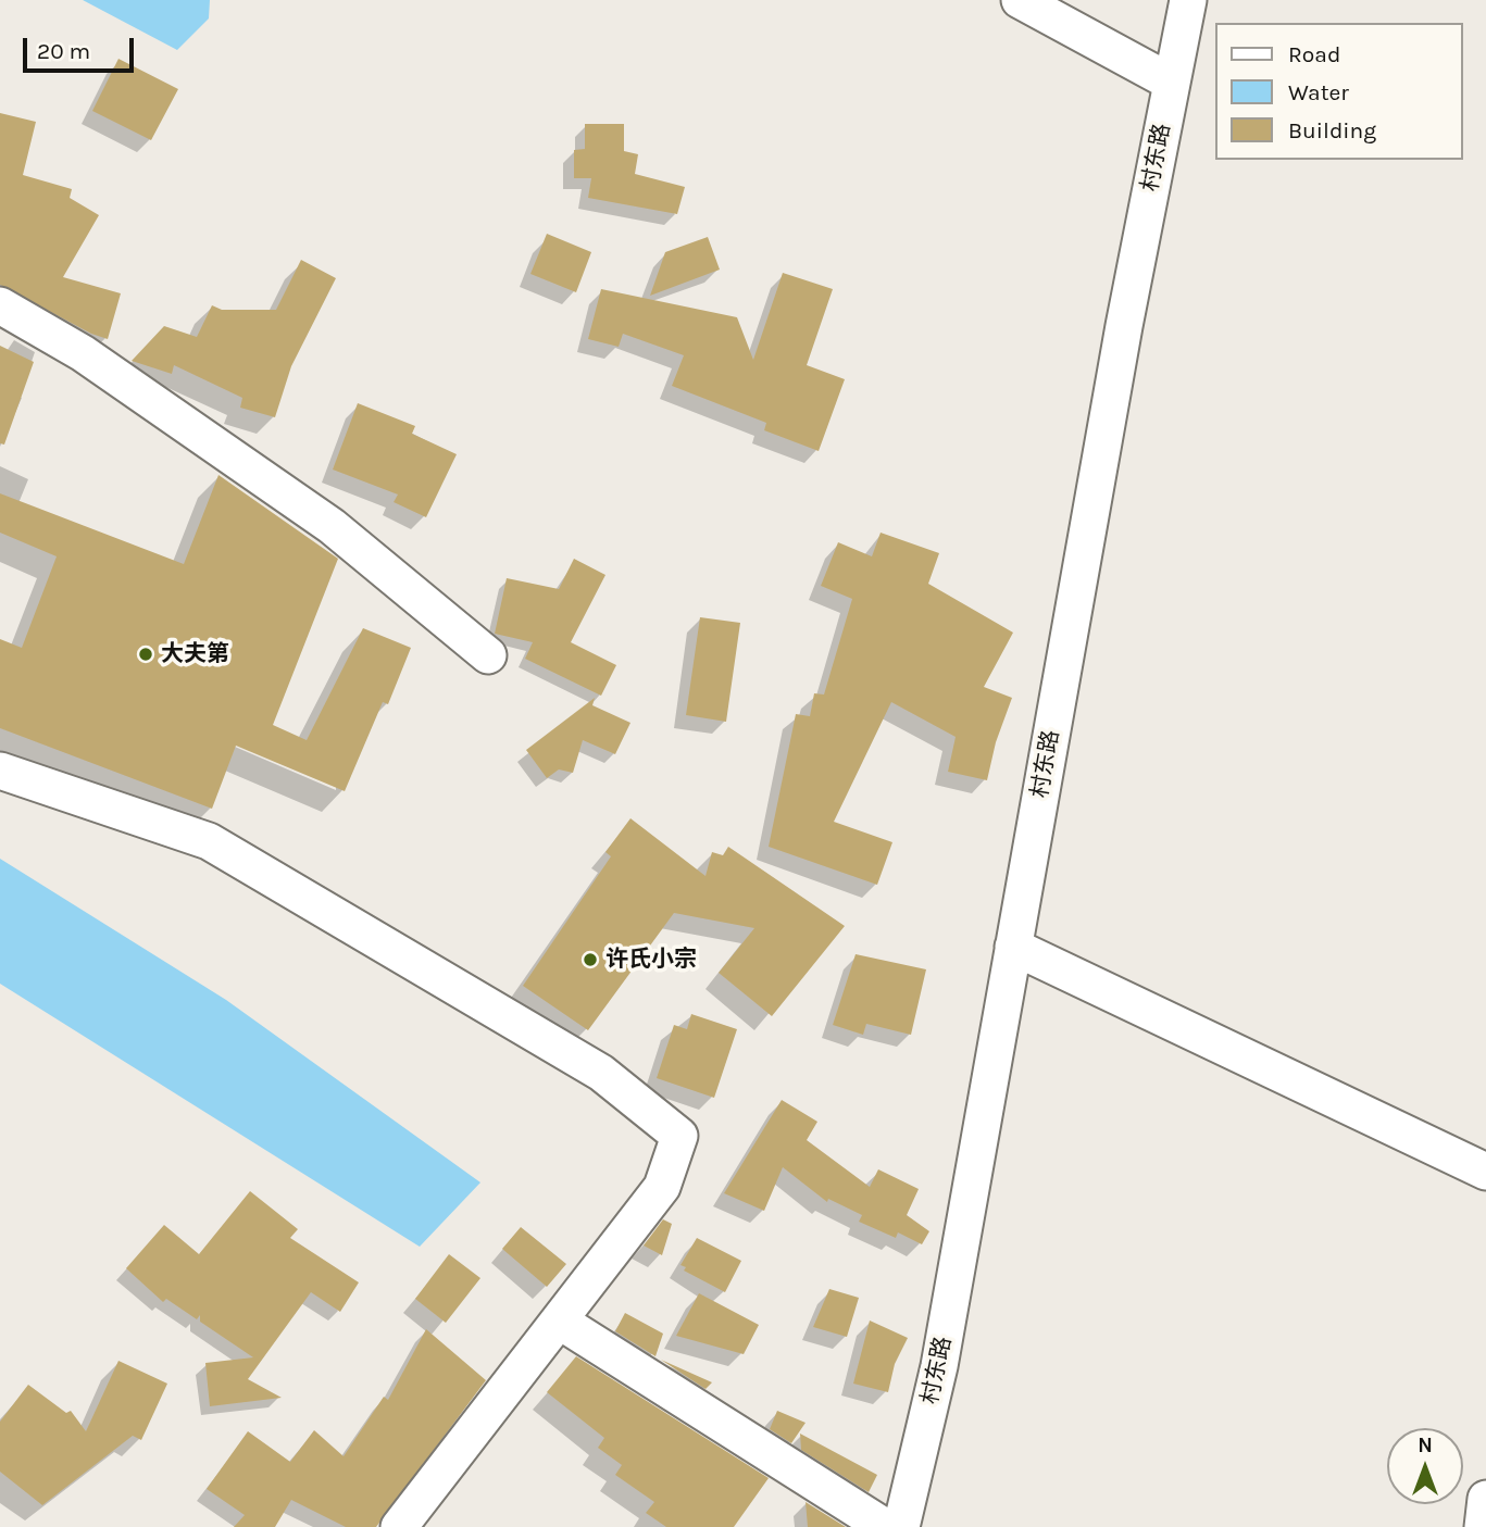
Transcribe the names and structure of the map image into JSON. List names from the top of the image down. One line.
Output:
{"streets":{"street":["村东路"]},"places":["大夫第","许氏小宗"],"legend":["Road","Water","Building"],"scale_bar":"20 m","north":"top"}
